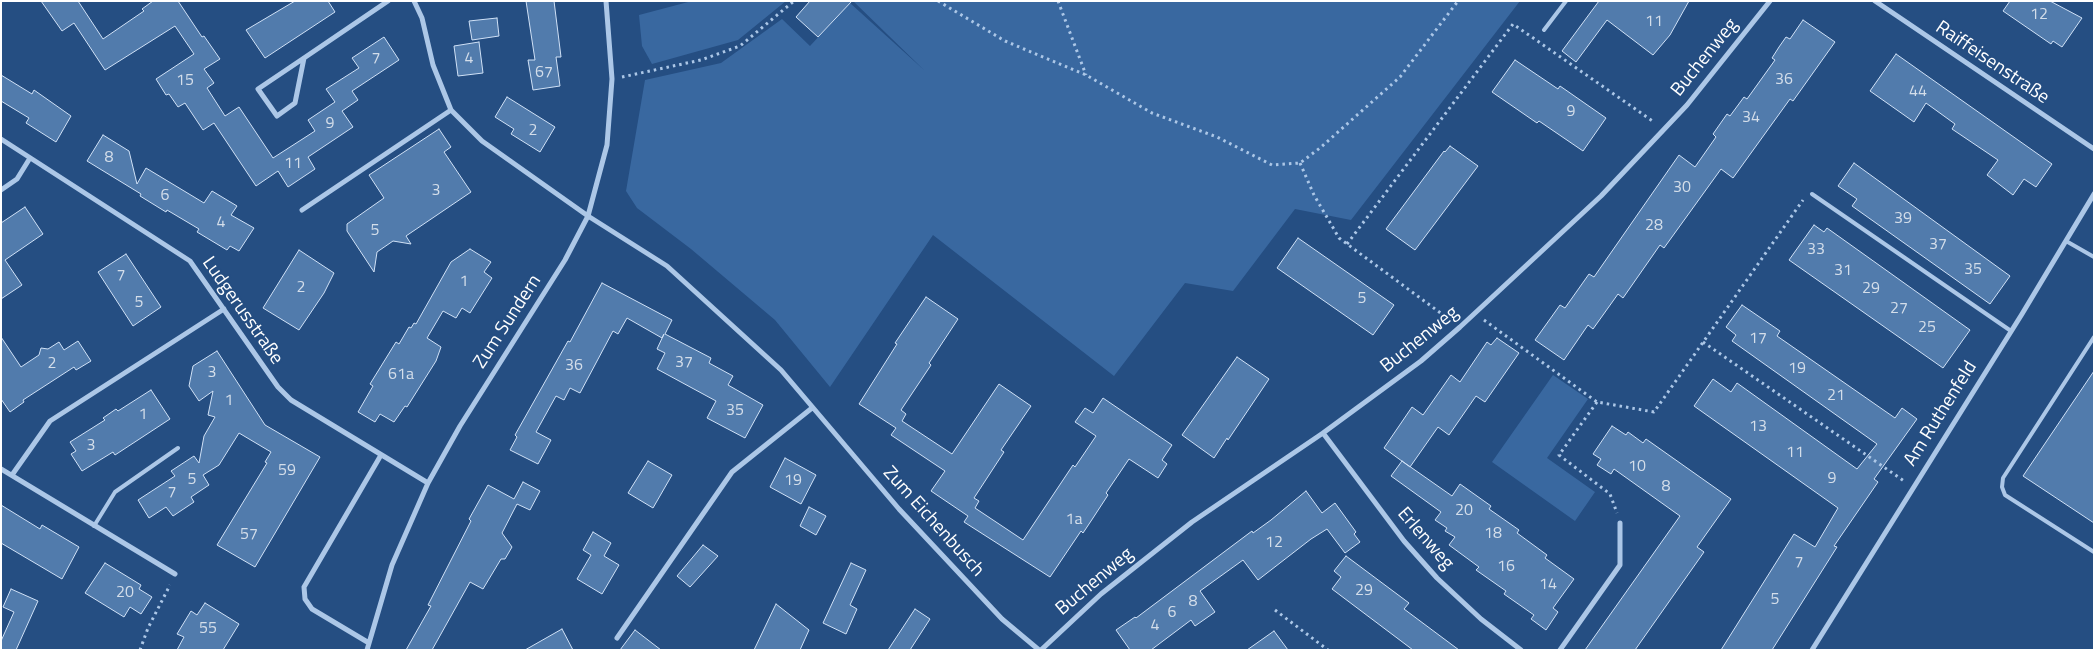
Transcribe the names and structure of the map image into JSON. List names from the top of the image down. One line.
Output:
{"streets":{"street":["Buchenweg","Raiffeisenstraße","Ludgerusstraße","Zum Sundern","Am Ruthenfeld","Zum Eichenbusch","Erlenweg"]},"crossings":[["Buchenweg","Zum Eichenbusch"],["Buchenweg","Erlenweg"],["Ludgerusstraße","Zum Sundern"],["Zum Sundern","Zum Eichenbusch"]],"house_numbers":["12","11","7","4","67","36","15","44","9","34","9","2","8","11","30","3","6","39","4","28","5","37","33","35","31","7","1","2","29","5","5","27","25","17","37","2","36","19","3","61a","21","1","35","1","13","3","11","10","59","9","5","19","8","7","20","1a","18","57","12","7","16","14","29","20","5","8","6","4","55"]}
